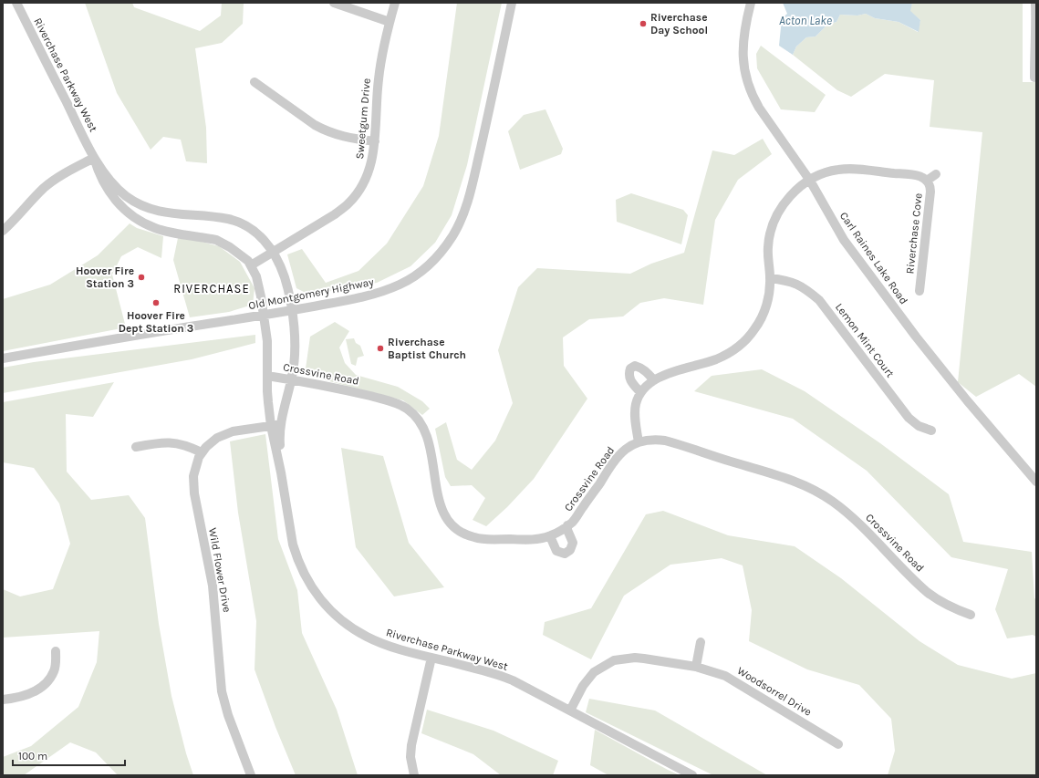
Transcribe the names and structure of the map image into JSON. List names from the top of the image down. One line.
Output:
{"streets":{"street":["Riverchase Parkway West","Sweetgum Drive","Riverchase Cove","Carl Raines Lake Road","Old Montgomery Highway","Lemon Mint Court","Crossvine Road","Wild Flower Drive","Woodsorrel Drive"]},"crossings":[["Riverchase Parkway West","Sweetgum Drive"],["Riverchase Parkway West","Old Montgomery Highway"],["Riverchase Parkway West","Crossvine Road"],["Riverchase Parkway West","Wild Flower Drive"],["Riverchase Parkway West","Woodsorrel Drive"],["Riverchase Cove","Carl Raines Lake Road"],["Riverchase Cove","Lemon Mint Court"]],"districts":["RIVERCHASE"],"water":["Acton Lake"],"places":["Riverchase Day School","Hoover Fire Station 3","Hoover Fire Dept Station 3","Riverchase Baptist Church"],"scale_bar":"100 m"}
